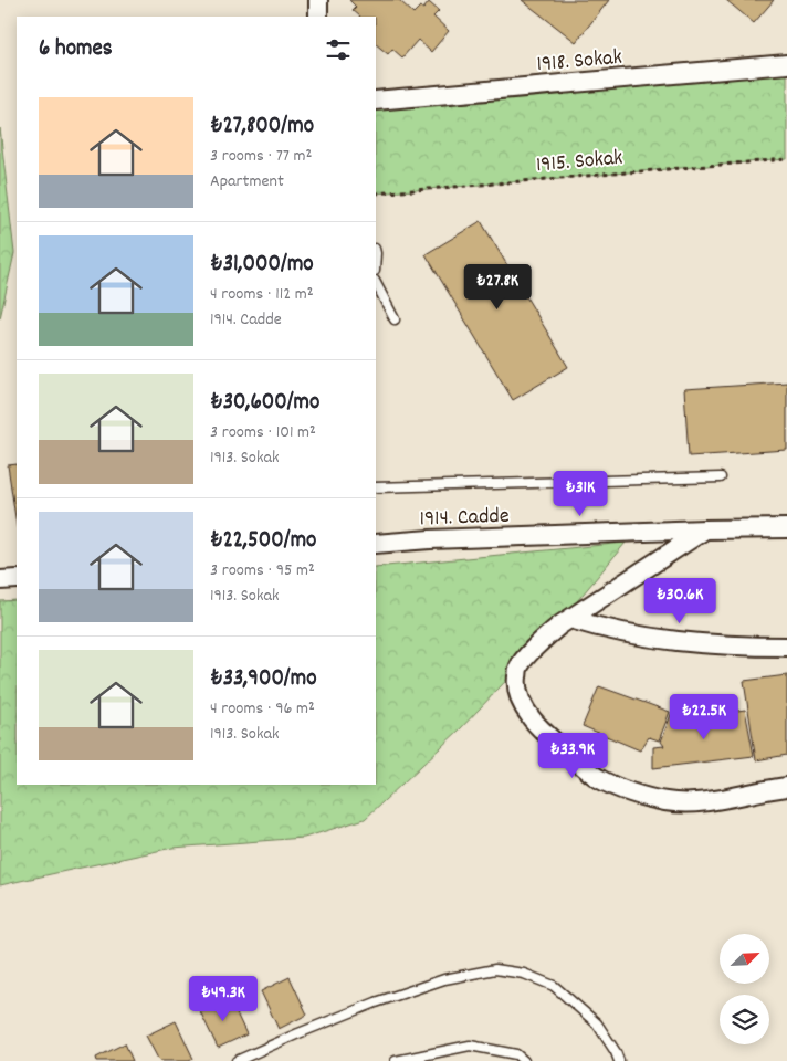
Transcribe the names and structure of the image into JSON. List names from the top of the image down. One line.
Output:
{"streets":{"street":["1918. Sokak","1914. Cadde"],"path":["1915. Sokak"]},"north":"top right","page":{"heading":"6 homes","list":[{"name":"₺27,800/mo","note":"3 rooms · 77 m² · Apartment"},{"name":"₺31,000/mo","note":"4 rooms · 112 m² · 1914. Cadde"},{"name":"₺30,600/mo","note":"3 rooms · 101 m² · 1913. Sokak"},{"name":"₺22,500/mo","note":"3 rooms · 95 m² · 1913. Sokak"},{"name":"₺33,900/mo","note":"4 rooms · 96 m² · 1913. Sokak"}],"price":["₺27.8K","₺31K","₺30.6K","₺22.5K","₺33.9K","₺49.3K"]}}
